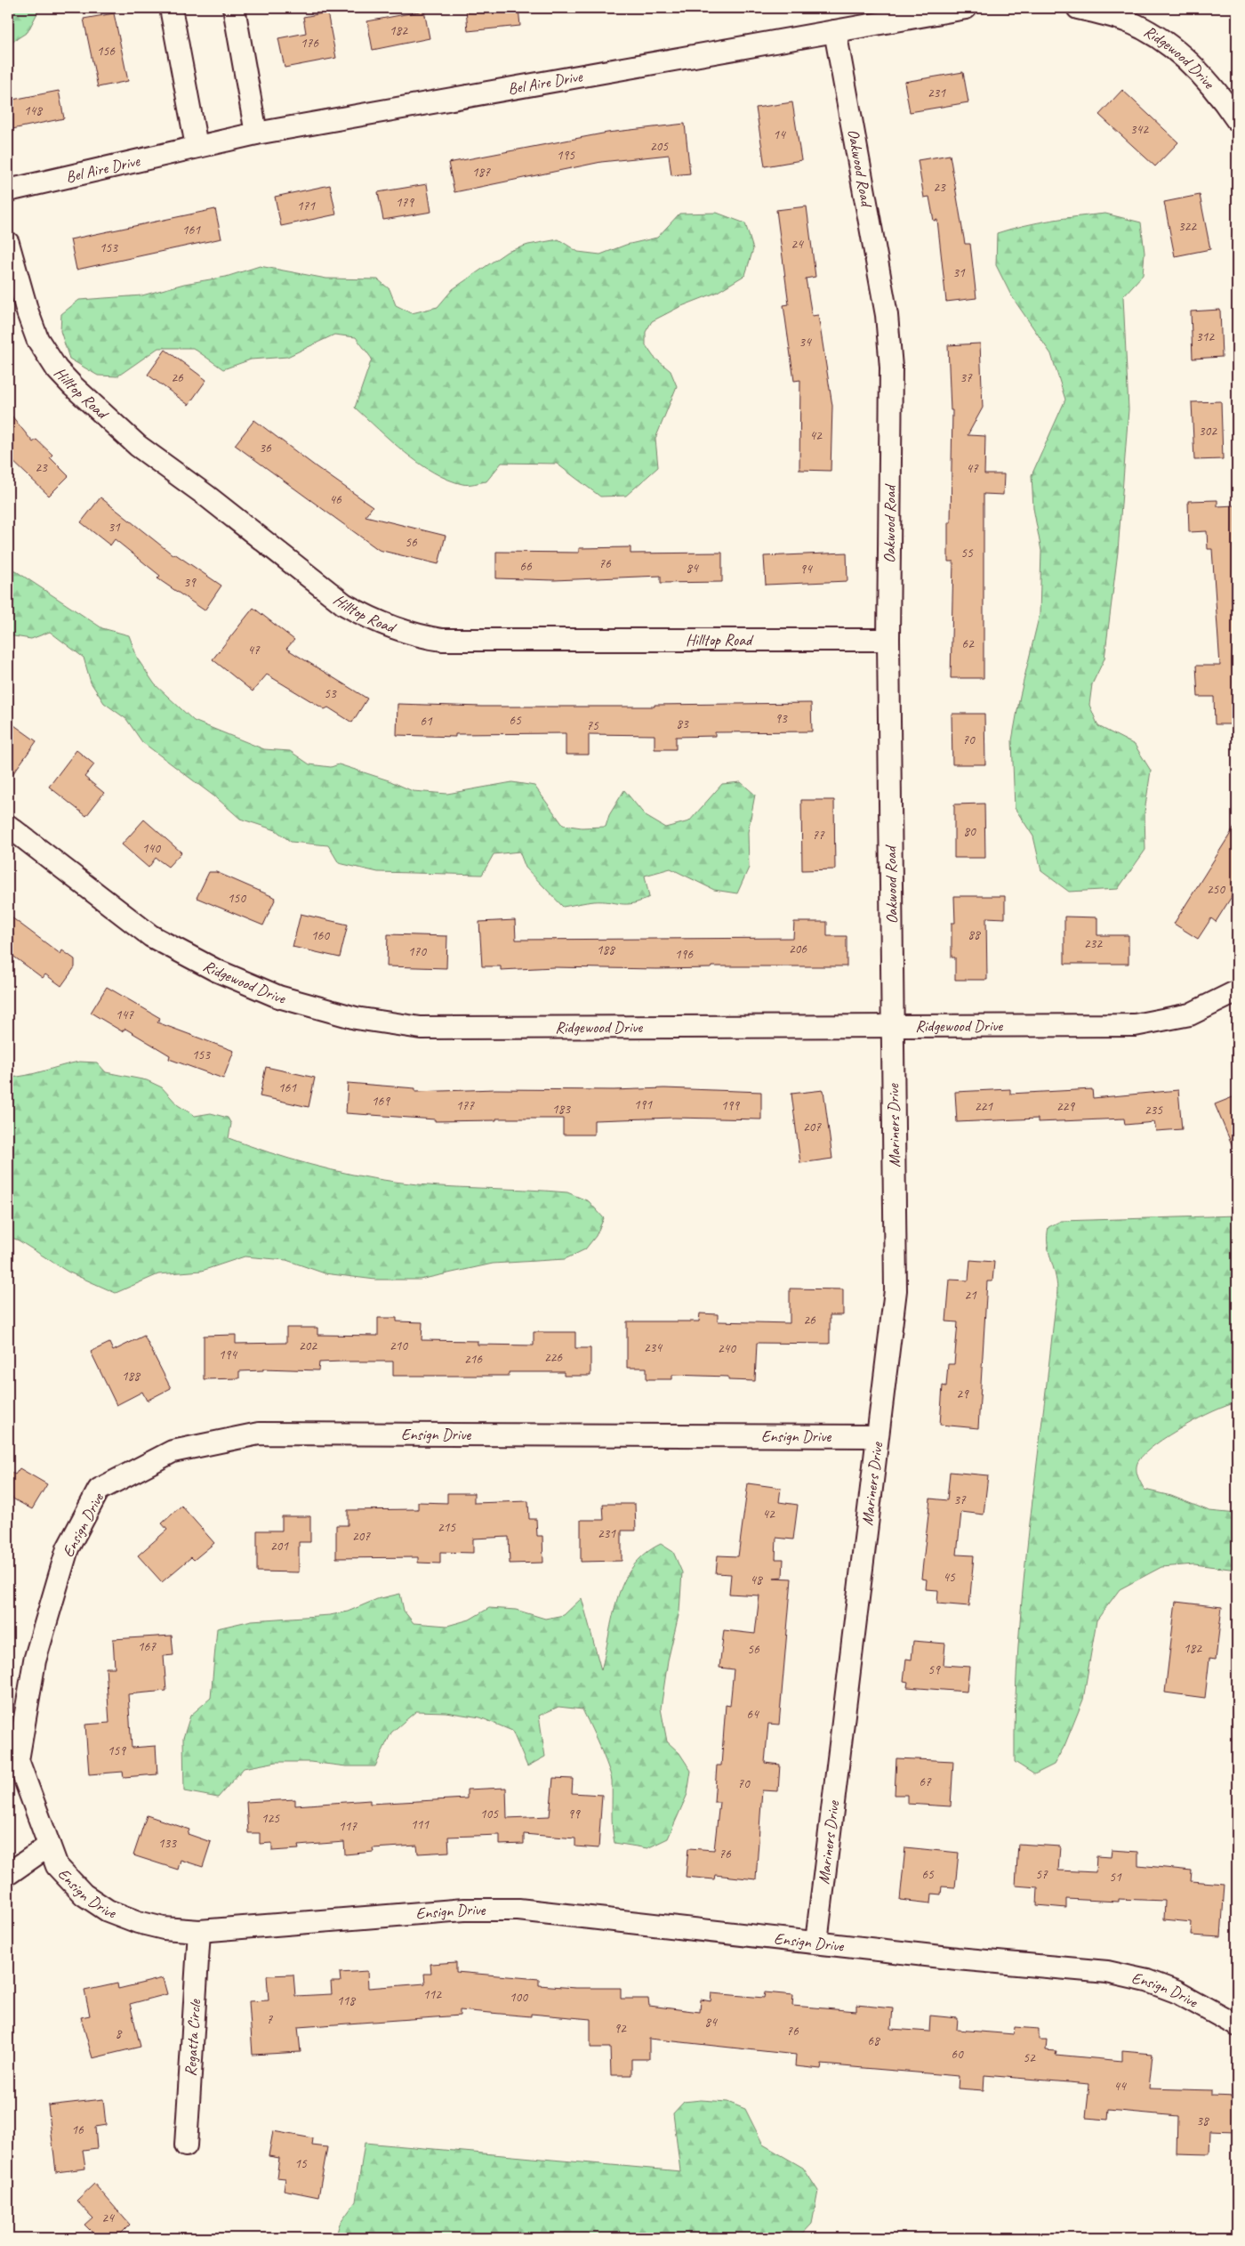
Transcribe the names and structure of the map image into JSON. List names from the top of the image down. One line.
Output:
{"streets":{"street":["Ridgewood Drive","Bel Aire Drive","Oakwood Road","Hilltop Road","Mariners Drive","Ensign Drive","Regatta Circle"]},"crossings":[["Ridgewood Drive","Oakwood Road"],["Ridgewood Drive","Mariners Drive"],["Bel Aire Drive","Oakwood Road"],["Oakwood Road","Hilltop Road"],["Oakwood Road","Mariners Drive"],["Mariners Drive","Ensign Drive"],["Ensign Drive","Regatta Circle"]],"house_numbers":["182","176","156","231","148","342","14","205","195","187","23","179","171","322","161","24","153","31","312","34","26","37","302","42","36","23","47","46","31","56","55","76","66","84","94","39","62","47","53","93","65","61","83","75","70","80","77","140","250","150","88","160","232","206","188","170","196","147","153","161","169","191","177","199","221","229","183","235","207","21","26","202","210","234","240","194","226","216","188","29","37","42","215","231","207","201","45","48","167","182","56","59","64","159","67","70","105","99","125","111","117","133","76","65","57","51","112","100","118","7","84","92","76","8","68","60","52","44","38","16","15","24"]}
